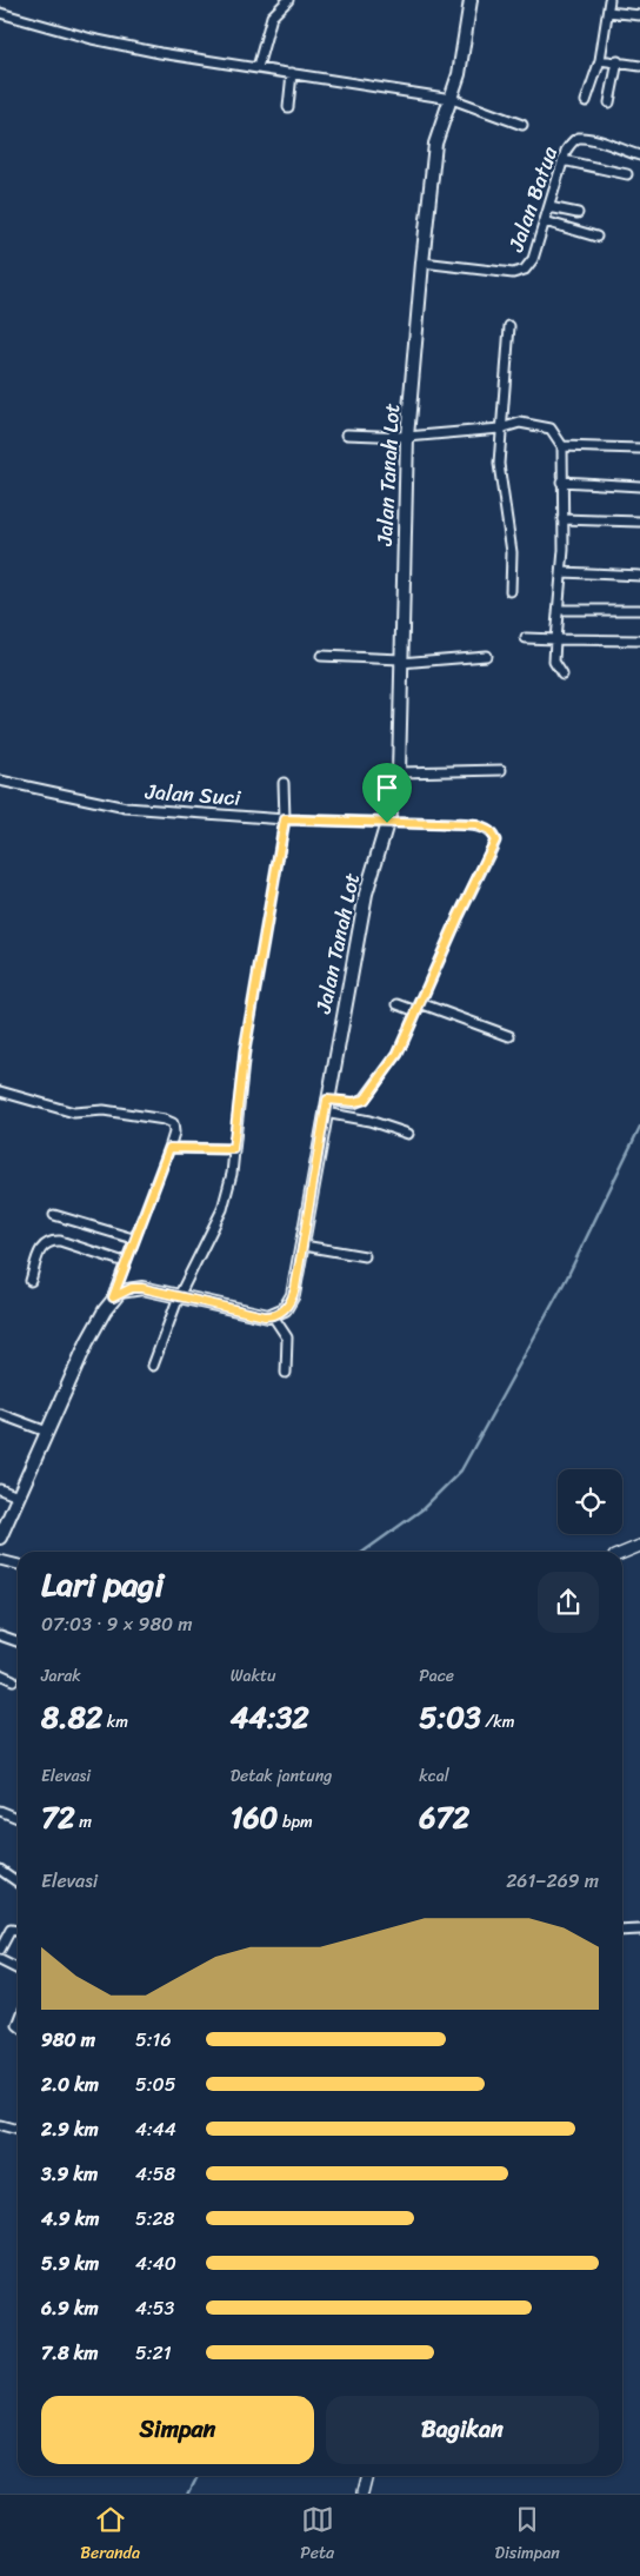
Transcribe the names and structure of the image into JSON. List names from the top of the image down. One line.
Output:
{"streets":{"main road":["Jalan Tanah Lot"],"street":["Jalan Batua","Jalan Suci"]},"crossings":[["Jalan Batua","Jalan Tanah Lot"],["Jalan Tanah Lot","Jalan Suci"]],"page":{"heading":["Lari pagi","07:03 · 9 × 980 m"],"stats":[["Jarak","8.82 km"],["Waktu","44:32"],["Pace","5:03 /km"],["Elevasi","72 m"],["Detak jantung","160 bpm"],["kcal","672"]],"chart":["Elevasi","261–269 m"],"list":[{"name":"980 m","note":"5:16"},{"name":"2.0 km","note":"5:05"},{"name":"2.9 km","note":"4:44"},{"name":"3.9 km","note":"4:58"},{"name":"4.9 km","note":"5:28"},{"name":"5.9 km","note":"4:40"},{"name":"6.9 km","note":"4:53"},{"name":"7.8 km","note":"5:21"}],"buttons":["Simpan","Bagikan"],"tabs":["Beranda","Peta","Disimpan"]}}
